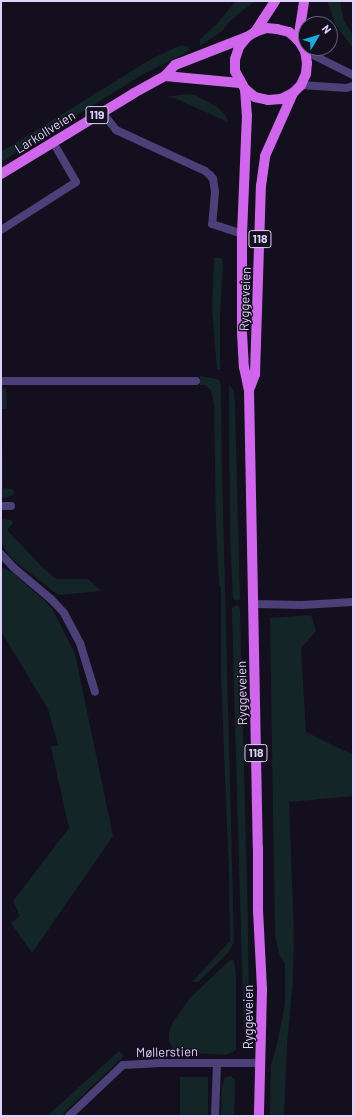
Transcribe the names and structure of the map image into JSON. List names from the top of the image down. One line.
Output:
{"streets":{"main road":["119","Larkollveien","118","Ryggeveien"],"street":["Møllerstien"]},"crossings":[["Larkollveien","118"],["118","Ryggeveien"],["Ryggeveien","Møllerstien"]],"north":"top right"}
